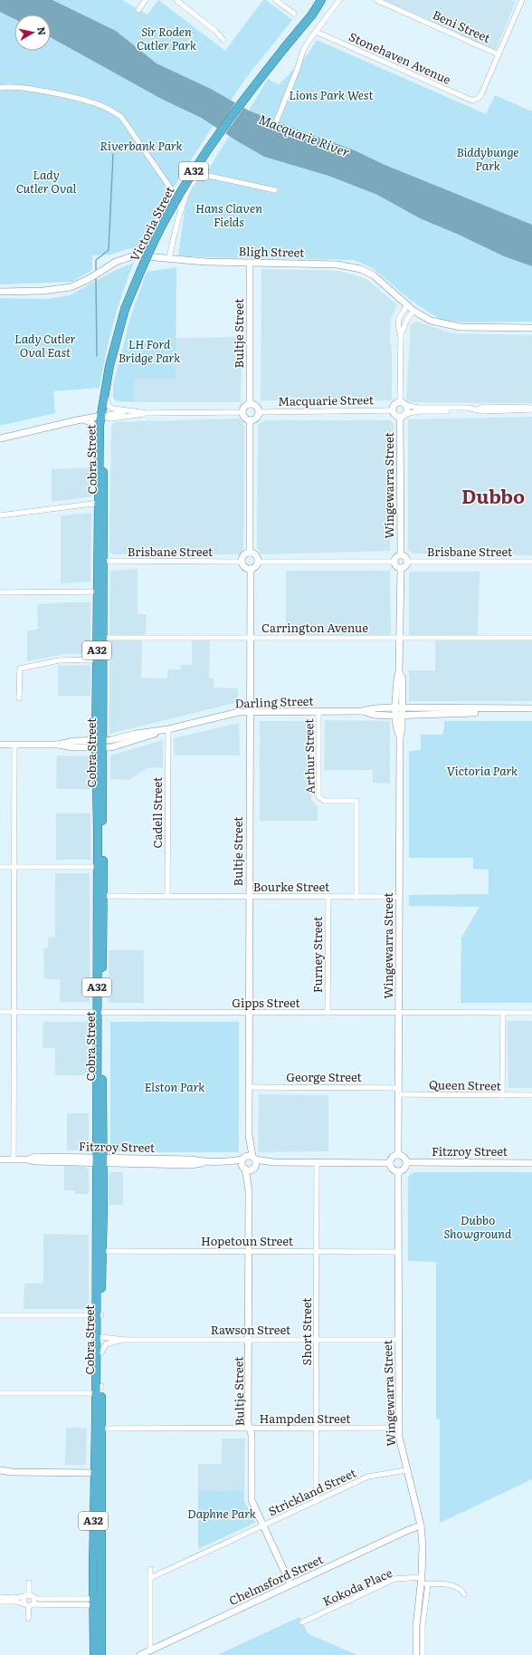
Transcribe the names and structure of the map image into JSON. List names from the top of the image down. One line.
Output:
{"streets":{"highway":["A32","Victoria Street","Cobra Street"],"street":["Beni Street","Stonehaven Avenue","Bligh Street","Bultje Street","Macquarie Street","Wingewarra Street","Brisbane Street","Carrington Avenue","Darling Street","Arthur Street","Cadell Street","Bourke Street","Furney Street","Gipps Street","George Street","Queen Street","Fitzroy Street","Hopetoun Street","Rawson Street","Short Street","Hampden Street","Strickland Street","Chelmsford Street","Kokoda Place"]},"crossings":[["Beni Street","Stonehaven Avenue"],["Victoria Street","Cobra Street"],["Bligh Street","Bultje Street"],["Bultje Street","Macquarie Street"],["Bultje Street","Brisbane Street"],["Bultje Street","Carrington Avenue"],["Bultje Street","Darling Street"],["Bultje Street","Bourke Street"],["Bultje Street","Gipps Street"],["Bultje Street","George Street"],["Bultje Street","Fitzroy Street"],["Bultje Street","Hopetoun Street"],["Bultje Street","Rawson Street"],["Bultje Street","Hampden Street"],["Bultje Street","Strickland Street"],["Bultje Street","Chelmsford Street"],["Macquarie Street","Wingewarra Street"],["Cobra Street","Brisbane Street"],["Cobra Street","Carrington Avenue"],["Cobra Street","Darling Street"],["Cobra Street","Bourke Street"],["Cobra Street","Gipps Street"],["Cobra Street","Fitzroy Street"],["Cobra Street","Hopetoun Street"],["Cobra Street","Rawson Street"],["Cobra Street","Hampden Street"],["Wingewarra Street","Brisbane Street"],["Wingewarra Street","Carrington Avenue"],["Wingewarra Street","Darling Street"],["Wingewarra Street","Bourke Street"],["Wingewarra Street","Gipps Street"],["Wingewarra Street","George Street"],["Wingewarra Street","Queen Street"],["Wingewarra Street","Fitzroy Street"],["Wingewarra Street","Hopetoun Street"],["Wingewarra Street","Rawson Street"],["Wingewarra Street","Hampden Street"],["Wingewarra Street","Strickland Street"],["Wingewarra Street","Chelmsford Street"],["Wingewarra Street","Kokoda Place"],["Darling Street","Arthur Street"],["Darling Street","Cadell Street"],["Arthur Street","Bourke Street"],["Cadell Street","Bourke Street"],["Bourke Street","Furney Street"],["Furney Street","Gipps Street"],["George Street","Queen Street"],["Hopetoun Street","Short Street"],["Rawson Street","Short Street"],["Short Street","Hampden Street"],["Short Street","Strickland Street"]],"districts":["Dubbo"],"water":["Macquarie River"],"parks":["Sir Roden Cutler Park","Lions Park West","Riverbank Park","Biddybunge Park","Lady Cutler Oval","Hans Claven Fields","Lady Cutler Oval East","LH Ford Bridge Park","Victoria Park","Elston Park","Dubbo Showground","Daphne Park"],"north":"right"}
